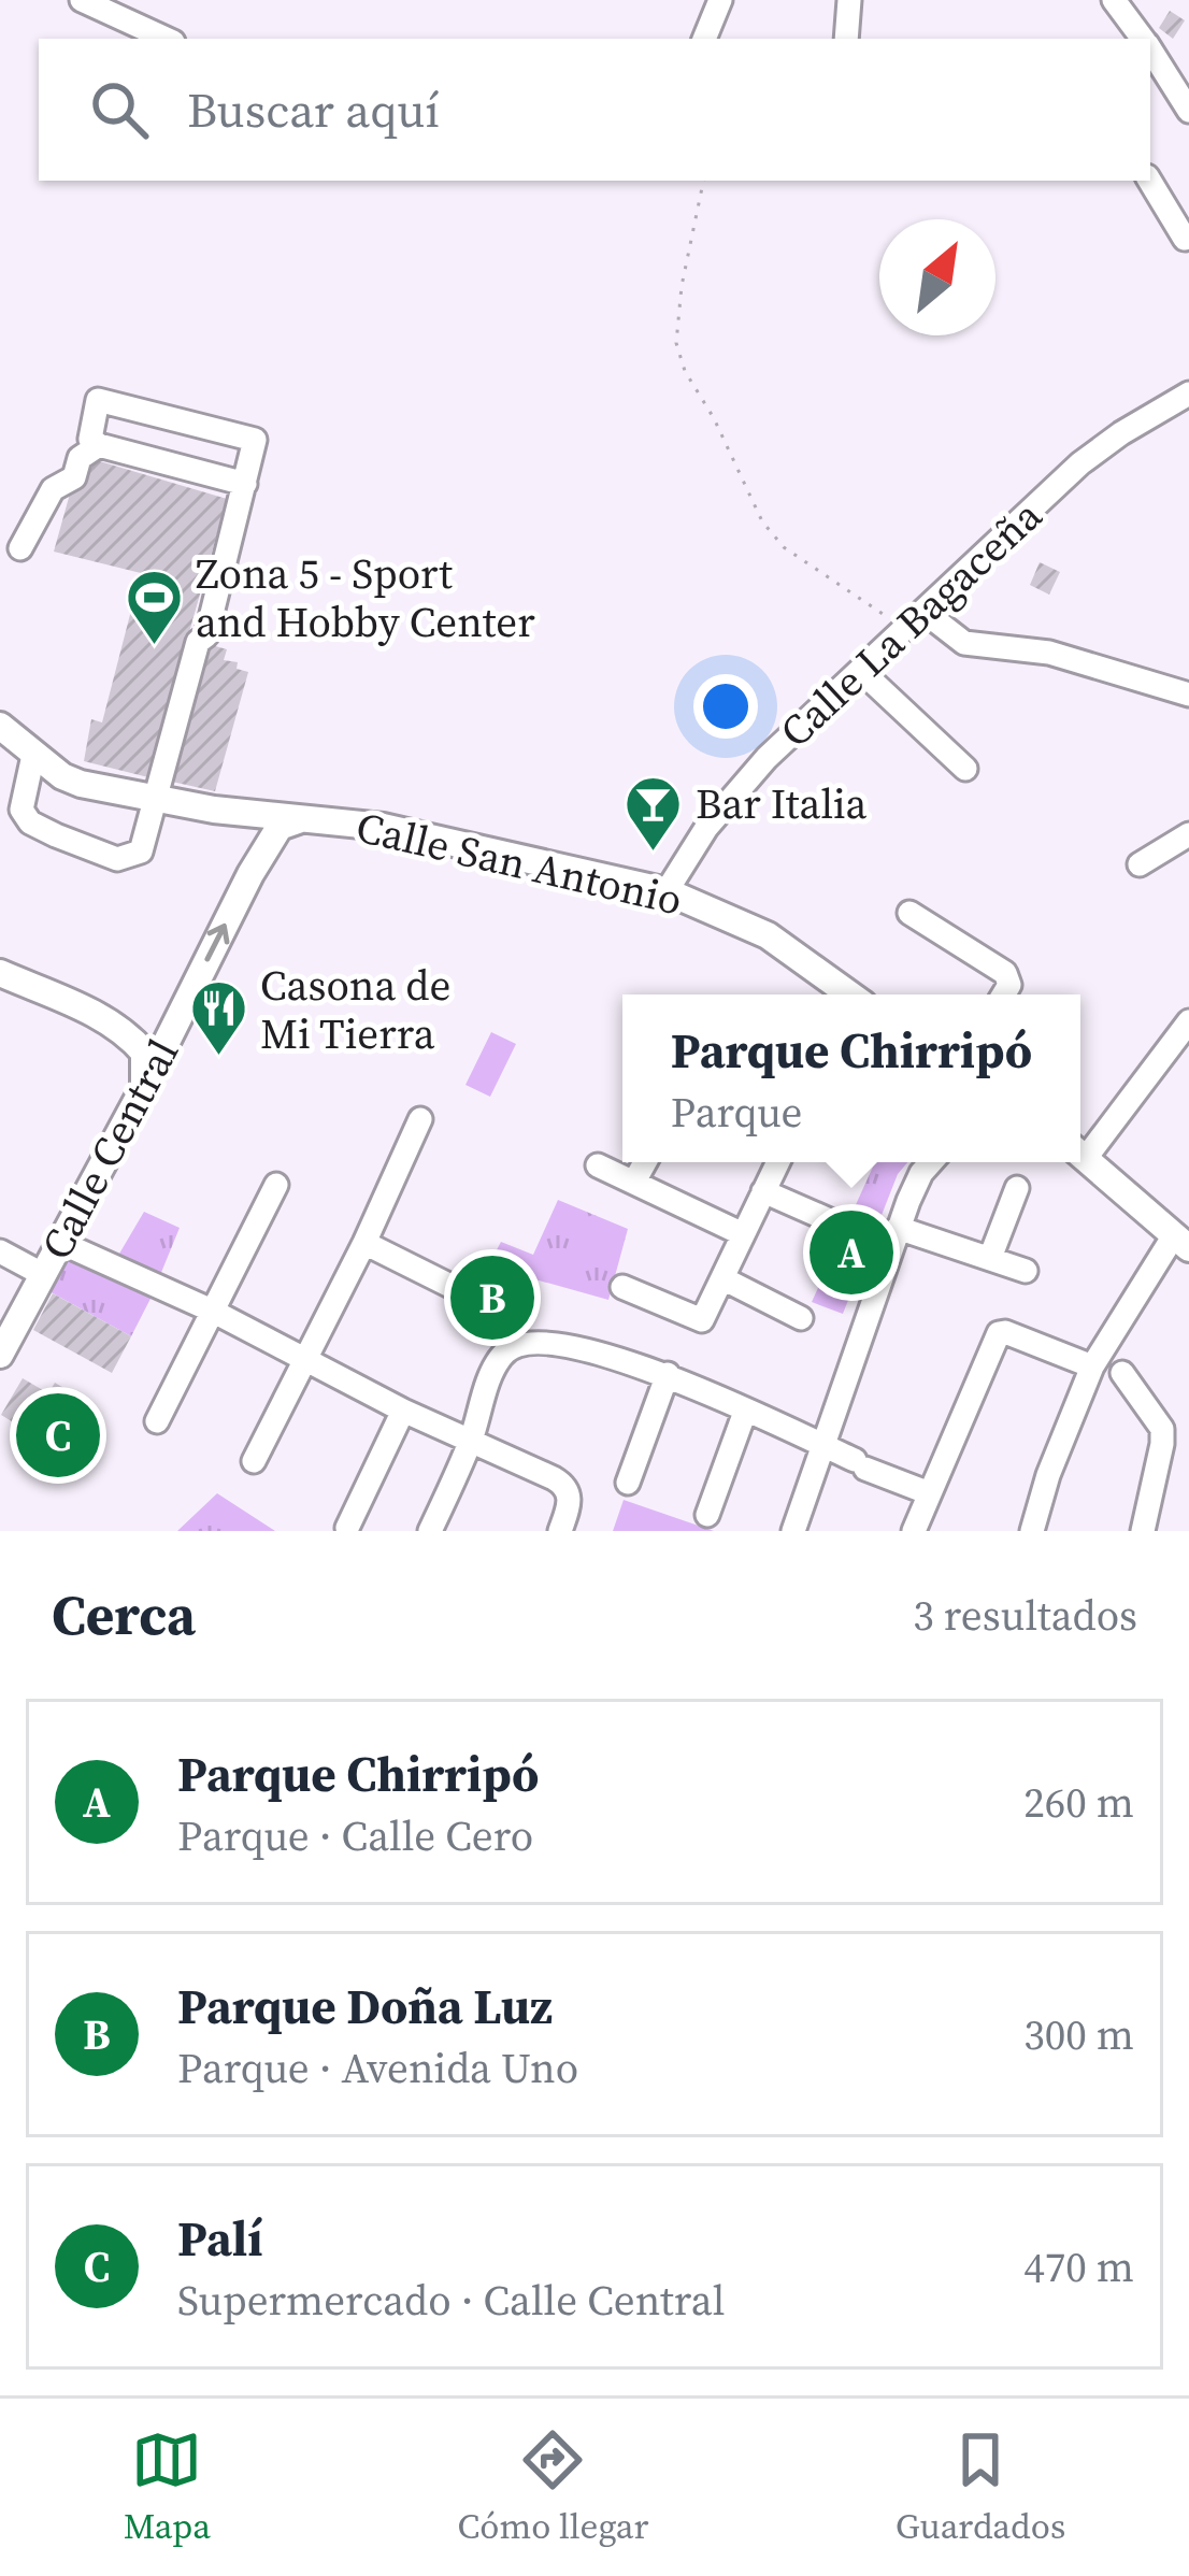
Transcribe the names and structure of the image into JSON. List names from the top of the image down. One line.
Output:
{"streets":{"main road":["Calle San Antonio","Calle Central"],"street":["Calle La Bagaceña"]},"crossings":[["Calle La Bagaceña","Calle San Antonio"],["Calle San Antonio","Calle Central"]],"places":{"sports":["Zona 5 - Sport and Hobby Center"],"bar":["Bar Italia"],"restaurant":["Casona de Mi Tierra"]},"north":"top right","page":{"search":"Buscar aquí","popup":["Parque Chirripó","Parque"],"pins":["A","B","C"],"heading":["Cerca","3 resultados"],"list":[{"mark":"A","name":"Parque Chirripó","note":"Parque · Calle Cero","value":"260 m"},{"mark":"B","name":"Parque Doña Luz","note":"Parque · Avenida Uno","value":"300 m"},{"mark":"C","name":"Palí","note":"Supermercado · Calle Central","value":"470 m"}],"nav":["Mapa","Cómo llegar","Guardados"]}}
